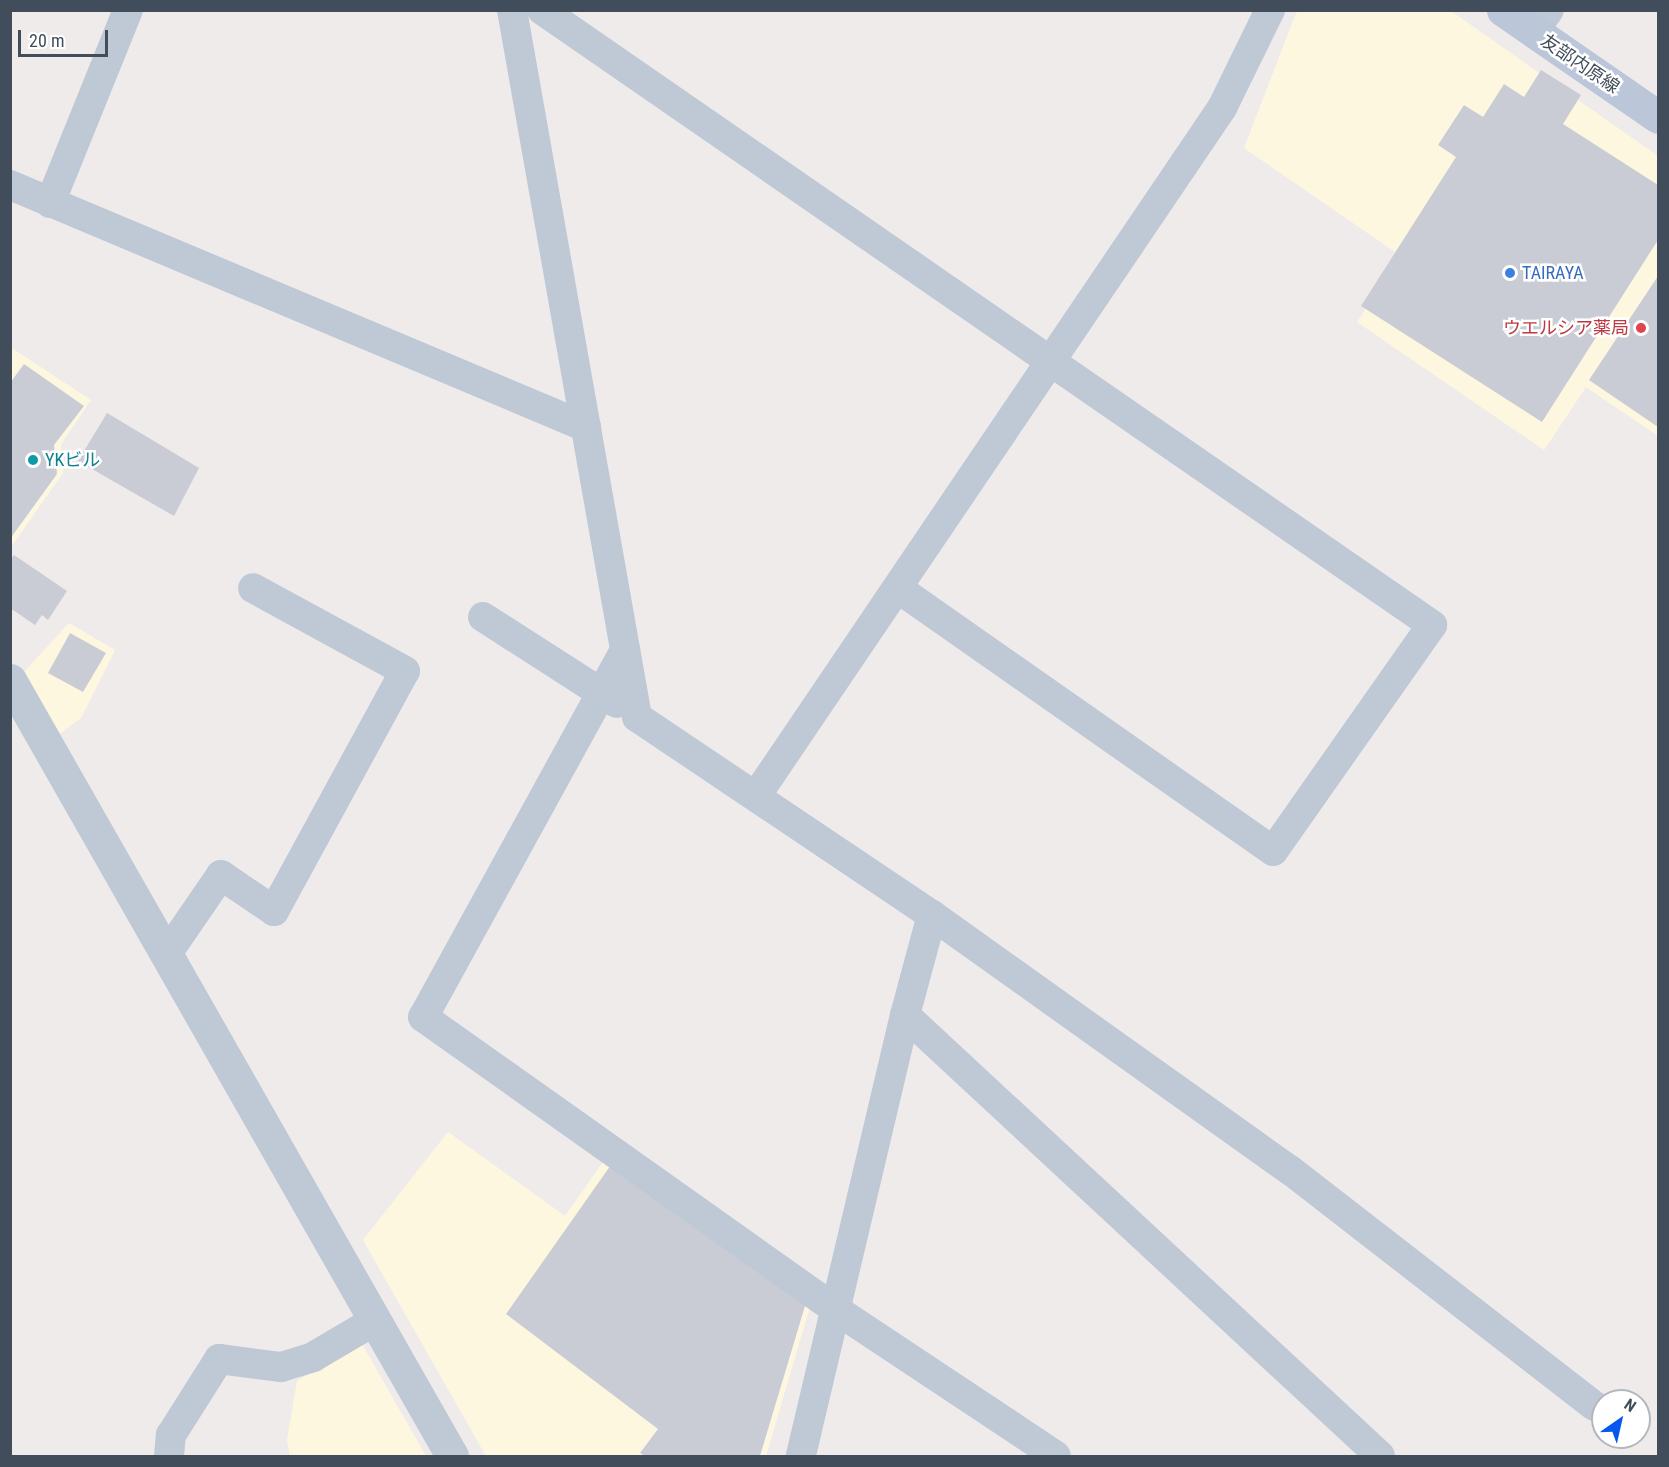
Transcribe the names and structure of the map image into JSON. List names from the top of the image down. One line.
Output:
{"streets":{"main road":["友部内原線"]},"places":["TAIRAYA","ウエルシア薬局","YKビル"],"scale_bar":"20 m","north":"top right"}
